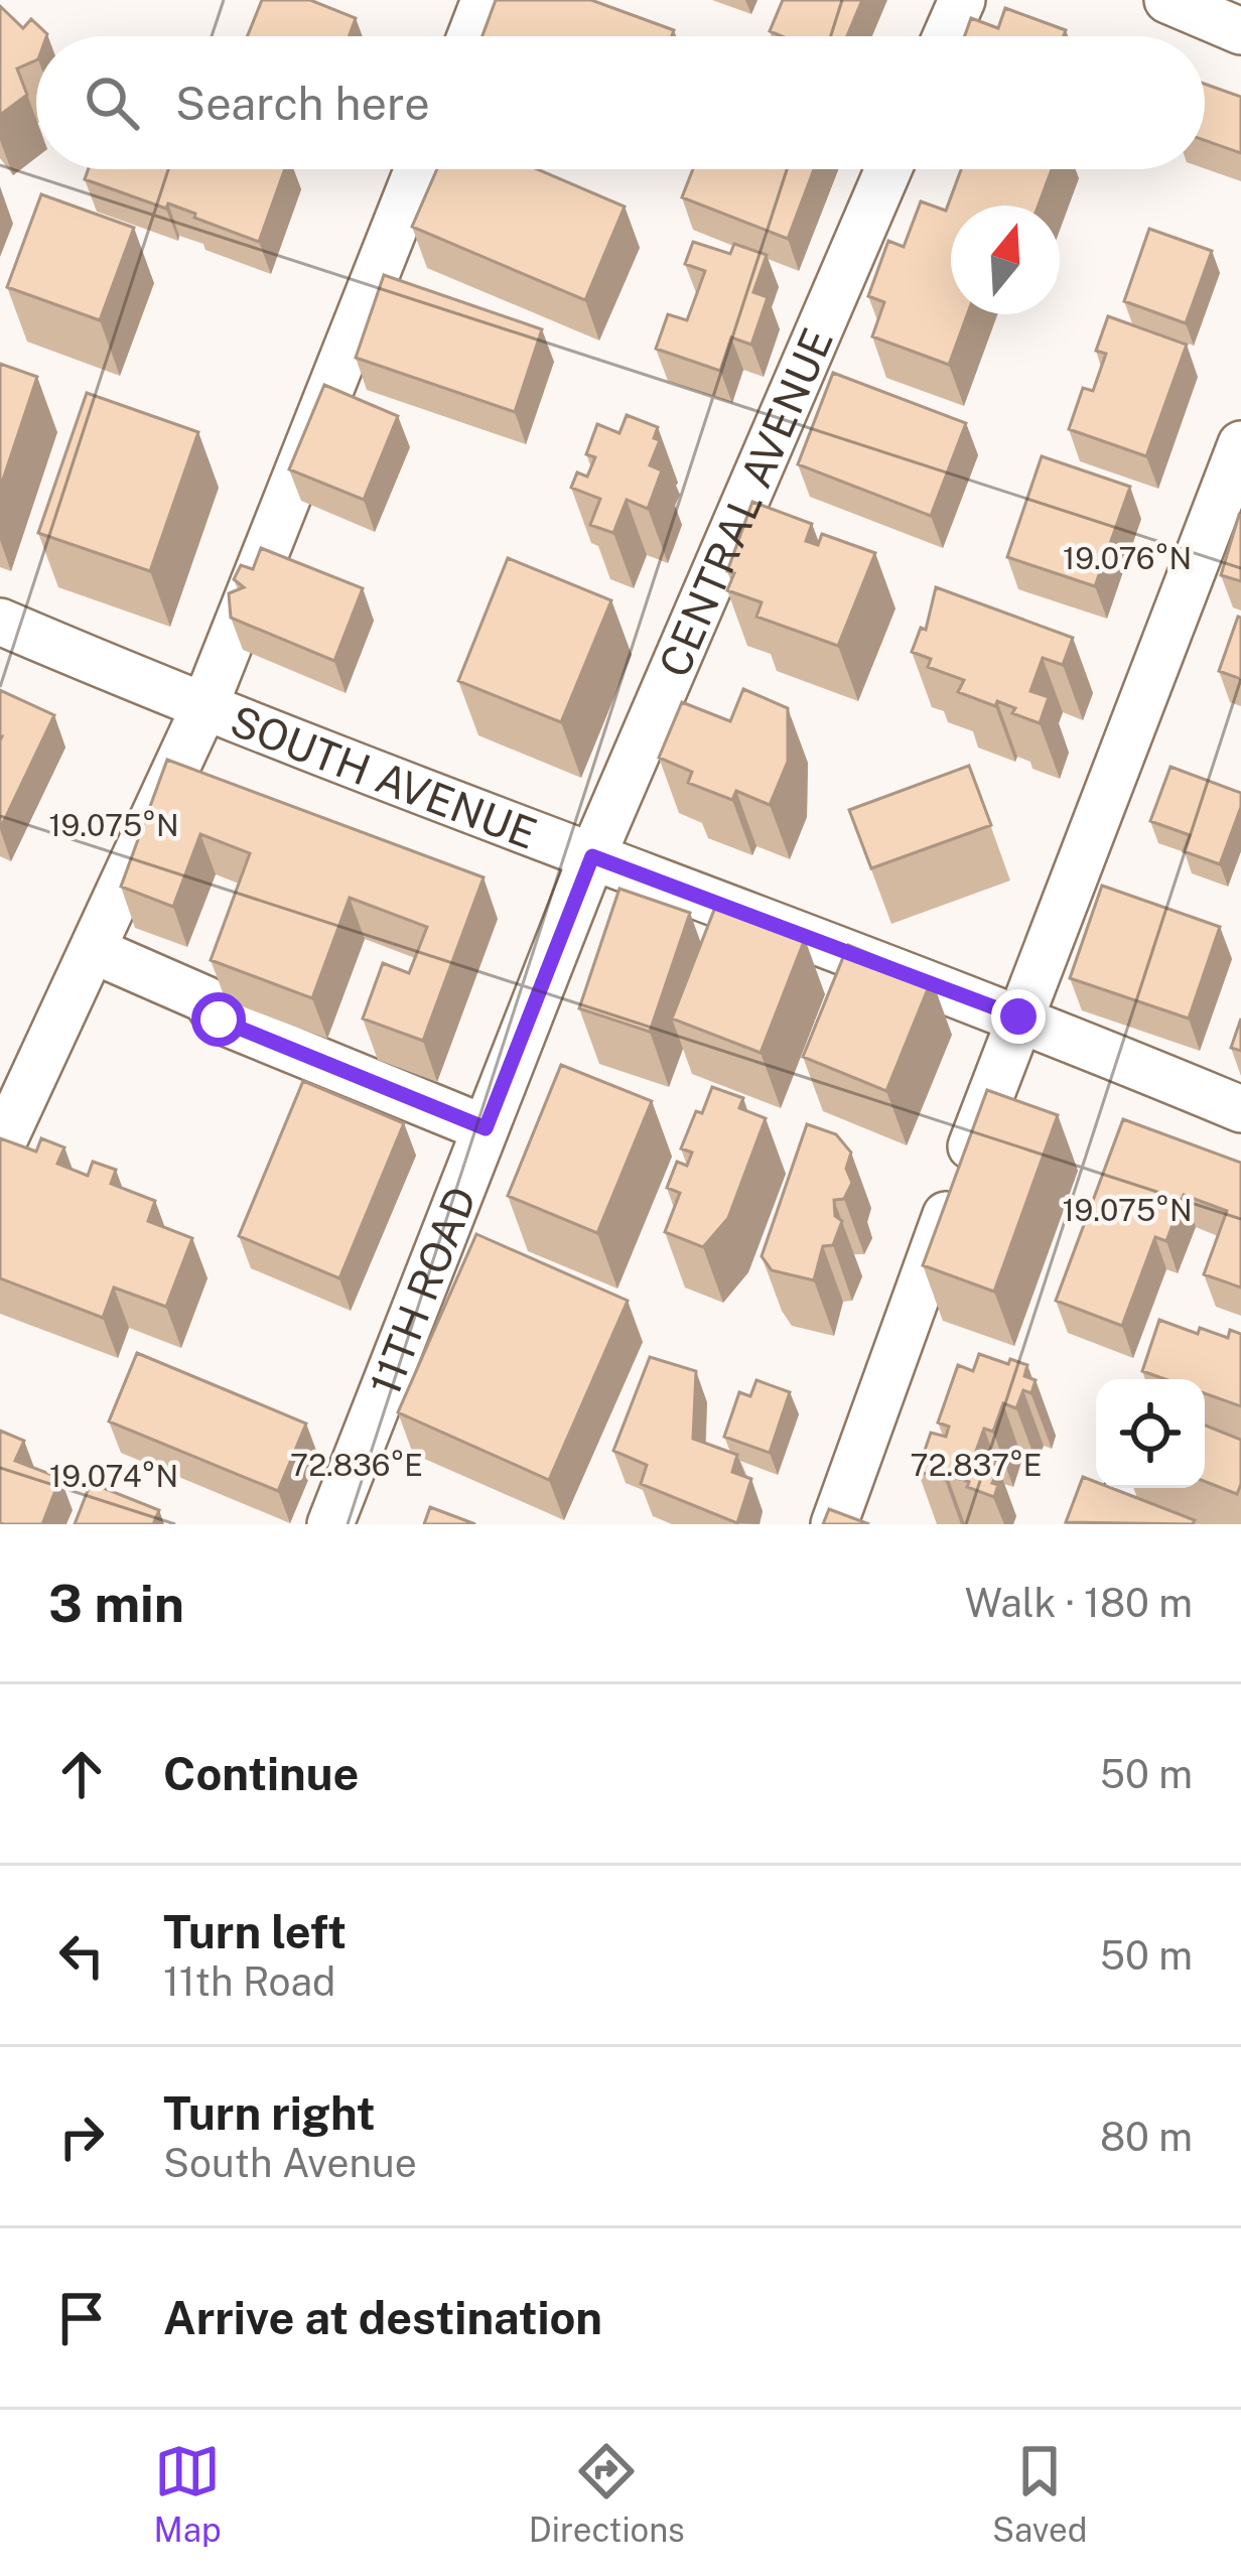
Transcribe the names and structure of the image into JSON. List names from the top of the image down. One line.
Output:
{"streets":{"street":["CENTRAL AVENUE","SOUTH AVENUE","11TH ROAD"]},"crossings":[["CENTRAL AVENUE","SOUTH AVENUE"],["CENTRAL AVENUE","11TH ROAD"],["SOUTH AVENUE","11TH ROAD"]],"north":"top","page":{"search":"Search here","heading":["3 min","Walk · 180 m"],"list":[["Continue","50 m"],["Turn left","11th Road","50 m"],["Turn right","South Avenue","80 m"],"Arrive at destination"],"nav":["Map","Directions","Saved"]},"coordinates":["19.076°N","19.075°N","72.836°E","72.837°E","19.074°N"]}
